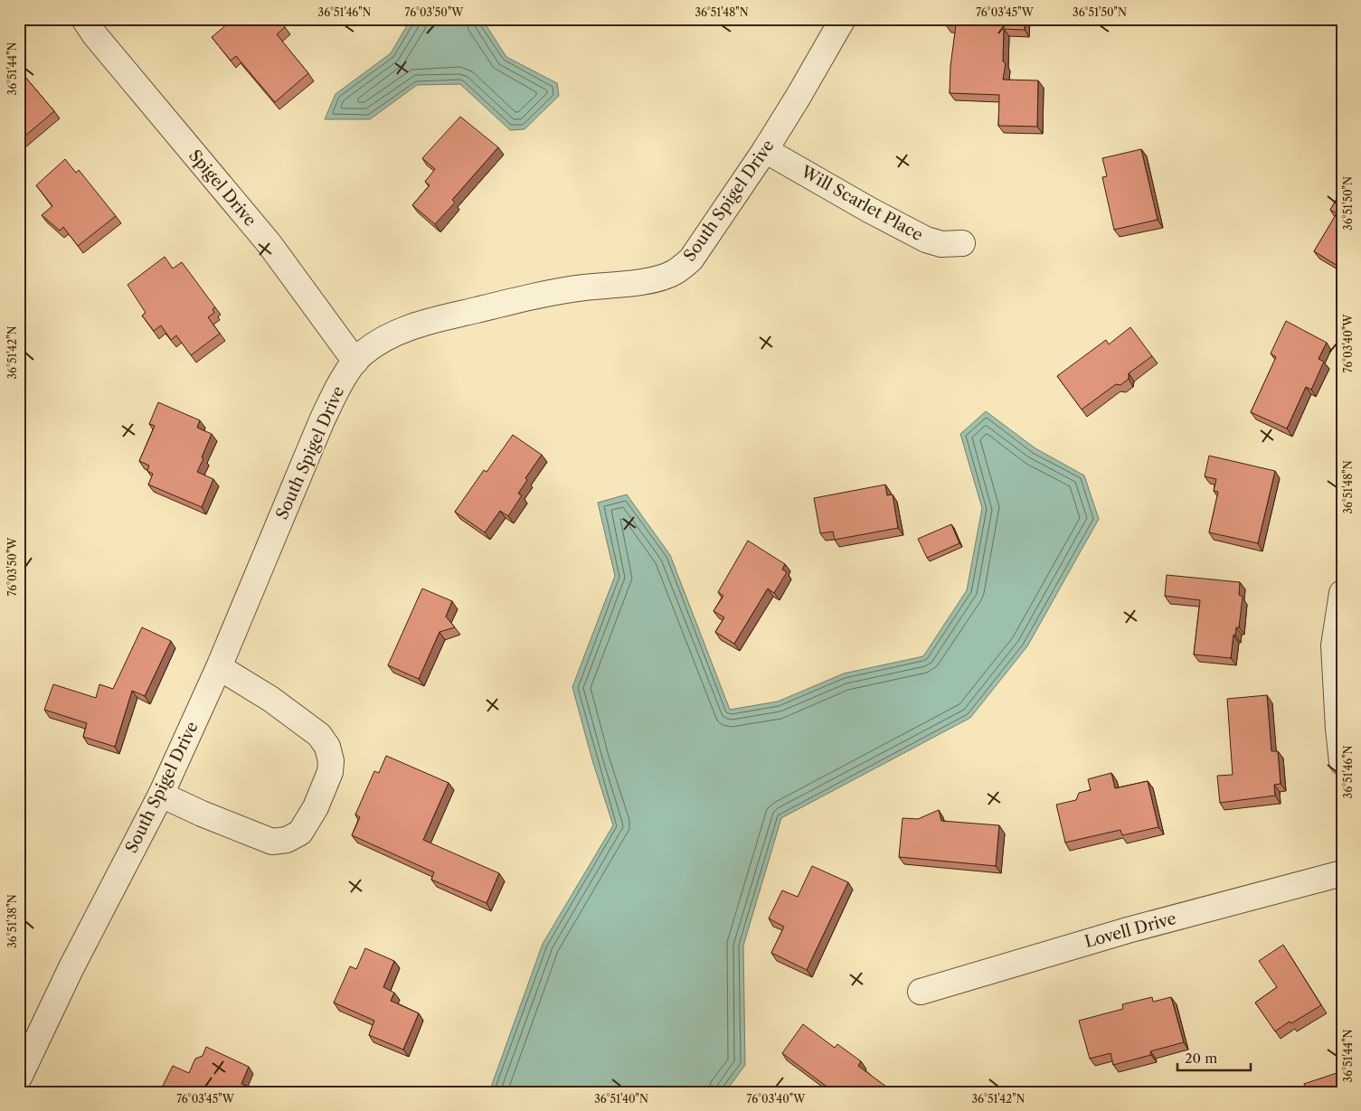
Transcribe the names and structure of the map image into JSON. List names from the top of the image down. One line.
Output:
{"streets":{"street":["Spigel Drive","South Spigel Drive","Will Scarlet Place","Lovell Drive"]},"crossings":[["Spigel Drive","South Spigel Drive"],["South Spigel Drive","Will Scarlet Place"]],"scale_bar":"20 m","coordinates":["36°51'46\"N","76°03'50\"W","36°51'48\"N","76°03'45\"W","36°51'50\"N","36°51'44\"N","76°03'40\"W","36°51'42\"N","36°51'38\"N","36°51'40\"N"]}
